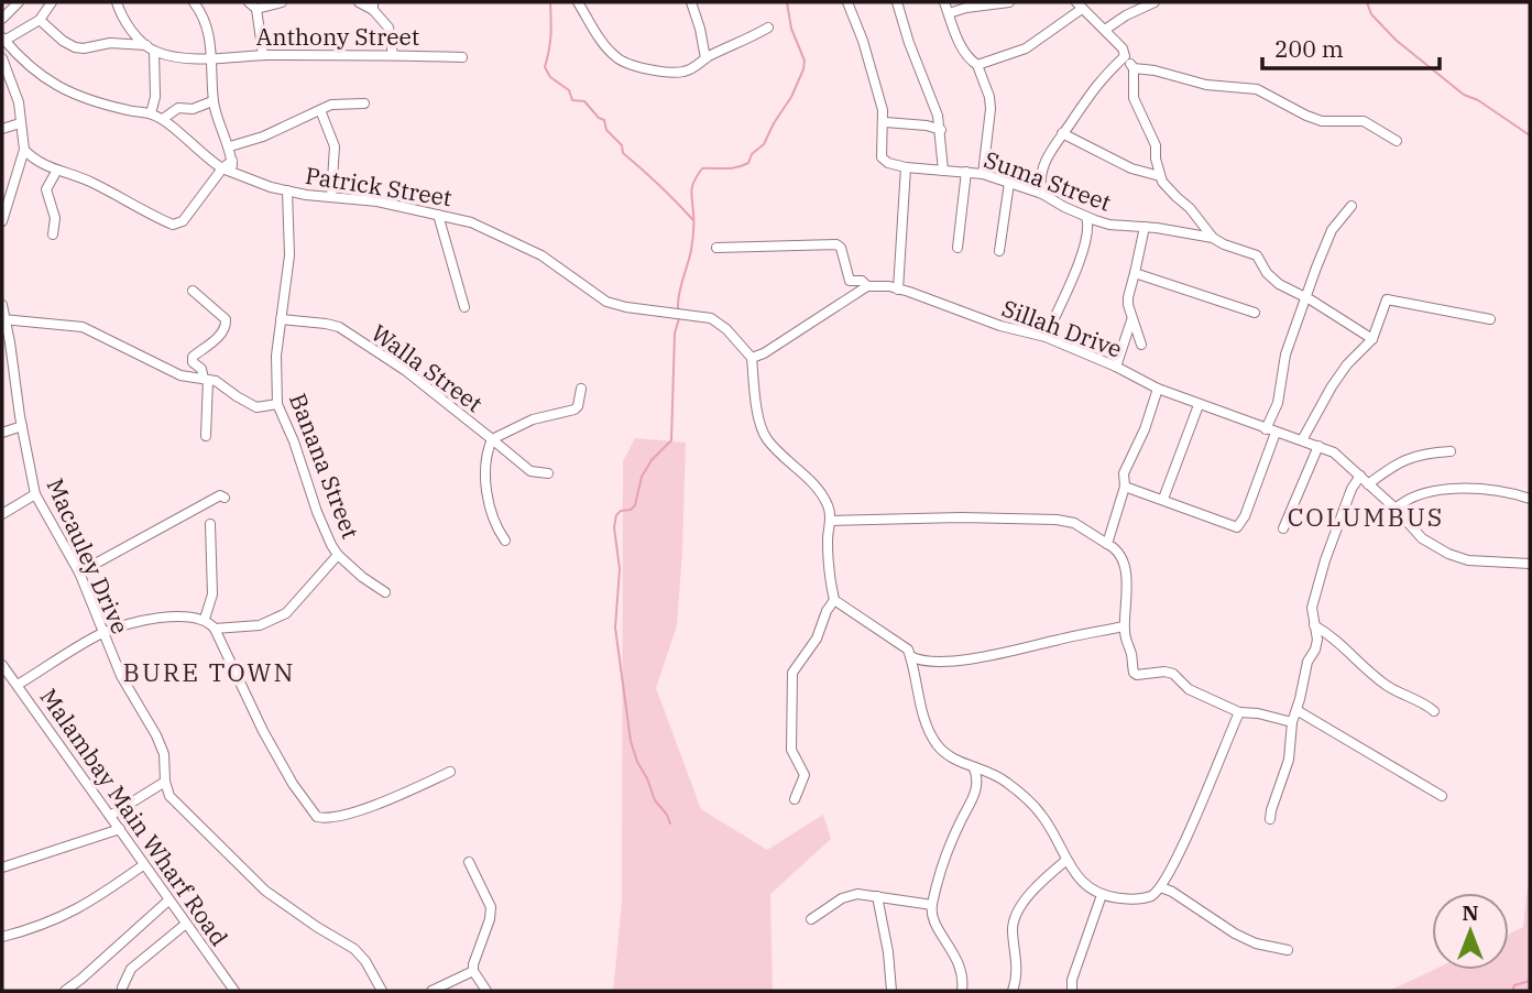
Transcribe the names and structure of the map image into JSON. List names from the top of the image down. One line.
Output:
{"streets":{"street":["Anthony Street","Suma Street","Patrick Street","Sillah Drive","Walla Street","Banana Street","Macauley Drive","Malambay Main Wharf Road"]},"crossings":[["Patrick Street","Banana Street"],["Walla Street","Banana Street"]],"districts":["COLUMBUS","BURE TOWN"],"scale_bar":"200 m","north":"top"}
